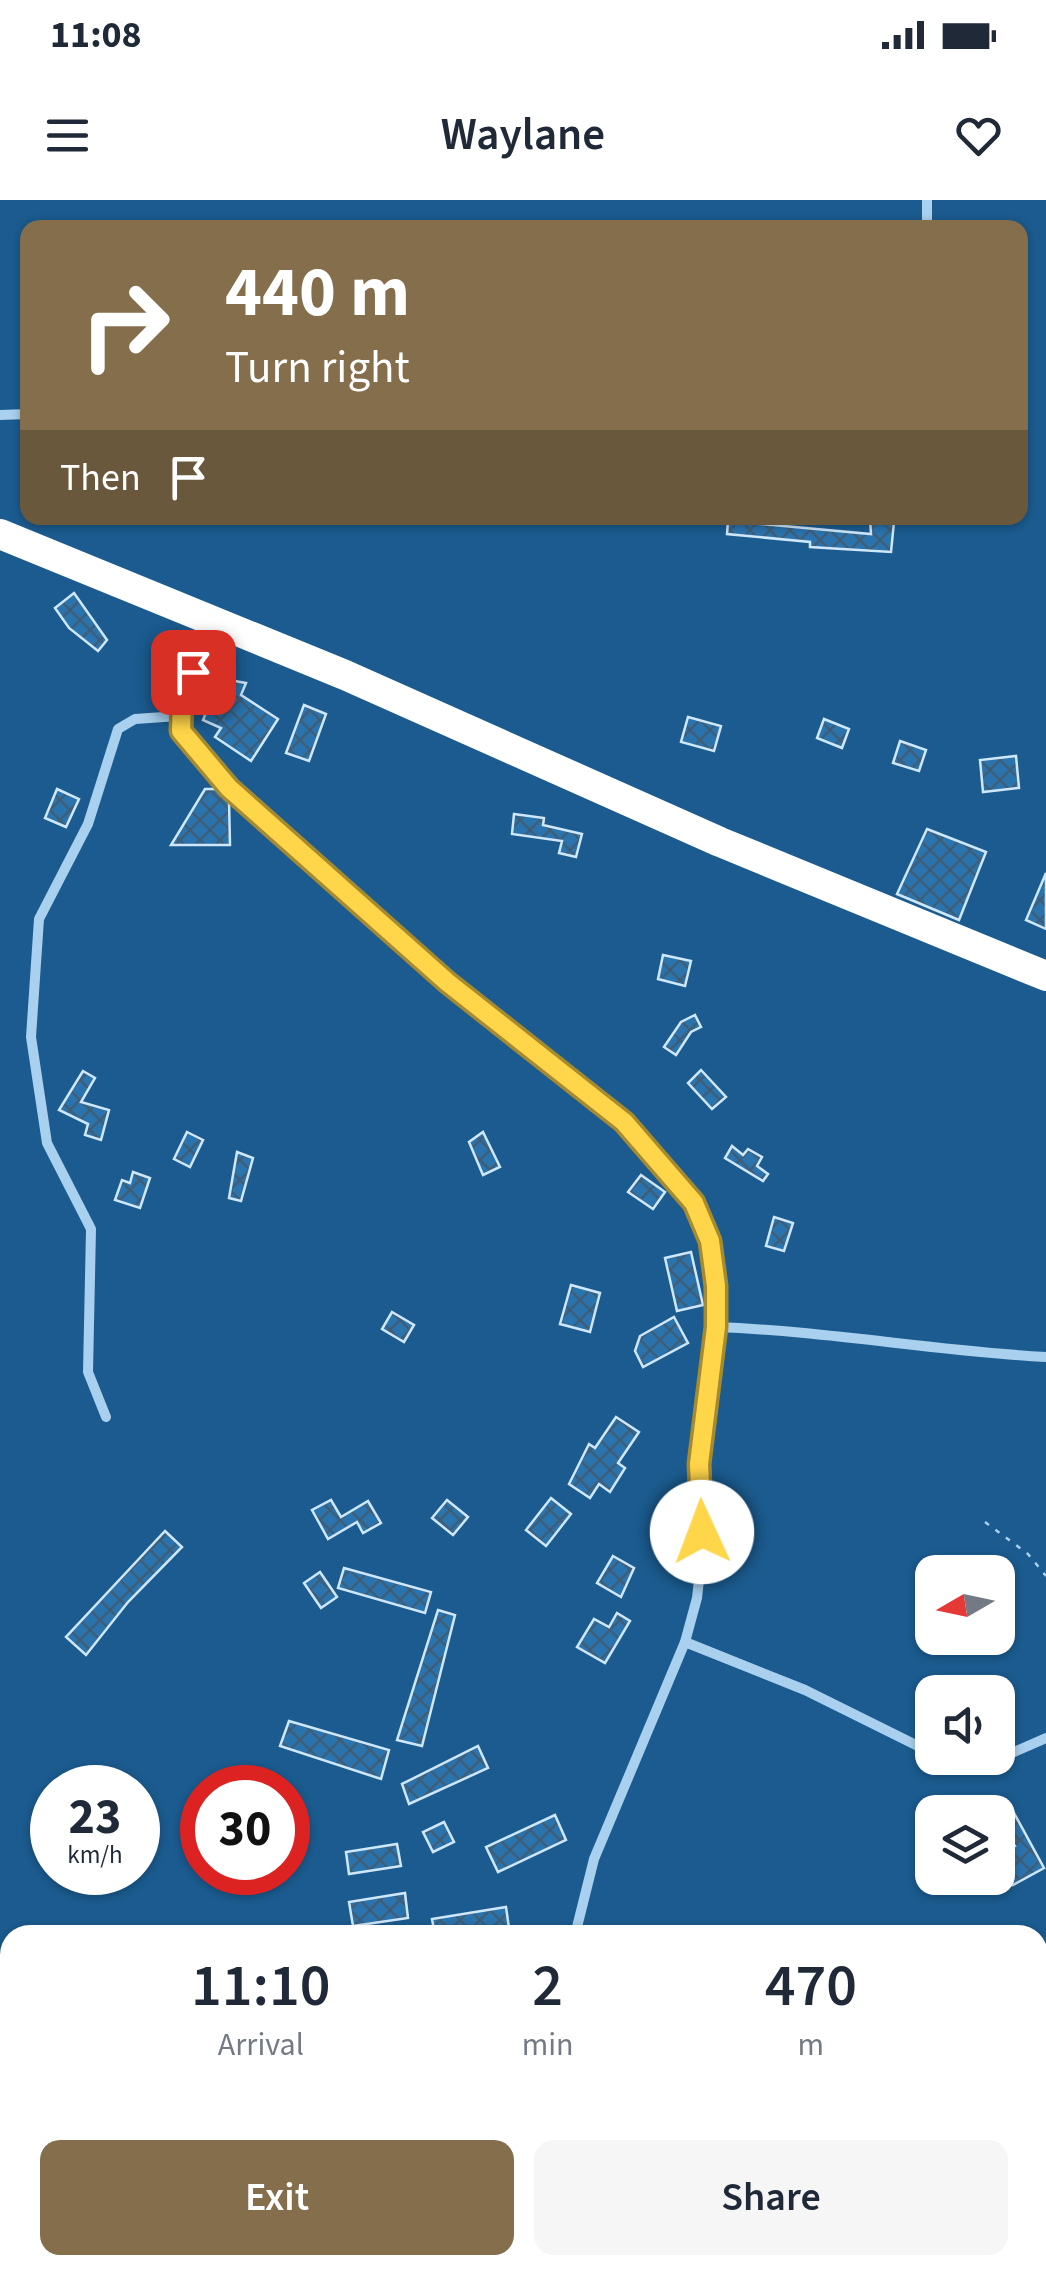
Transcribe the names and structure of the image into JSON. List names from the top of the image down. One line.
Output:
{"north":"left","page":{"status":"11:08","header":"Waylane","turn":["440 m","Turn right"],"then":"Then","speed":"23 km/h","limit":"30","eta":["11:10","Arrival","2","min","470","m"],"buttons":["Exit","Share"]}}
